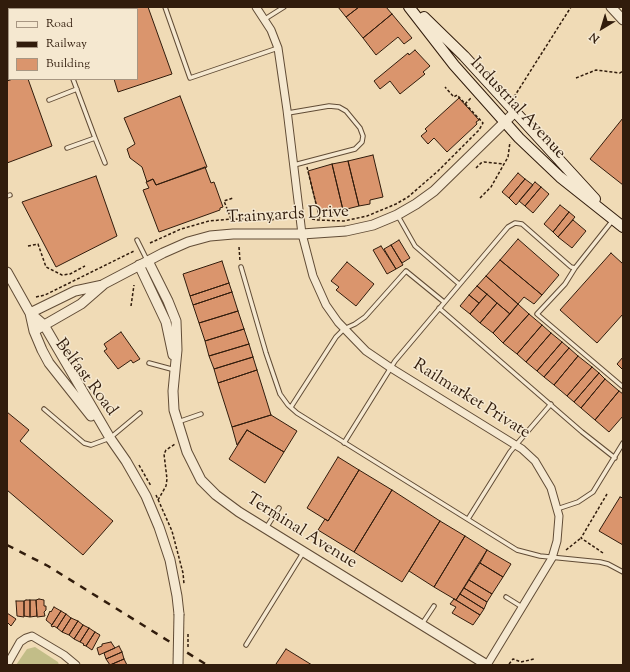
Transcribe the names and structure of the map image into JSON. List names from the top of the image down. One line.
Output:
{"streets":{"main road":["Industrial Avenue"],"street":["Trainyards Drive","Belfast Road","Railmarket Private","Terminal Avenue"]},"crossings":[["Industrial Avenue","Trainyards Drive"],["Trainyards Drive","Belfast Road"],["Trainyards Drive","Railmarket Private"],["Trainyards Drive","Terminal Avenue"],["Railmarket Private","Terminal Avenue"]],"legend":["Road","Railway","Building"],"north":"bottom left"}
